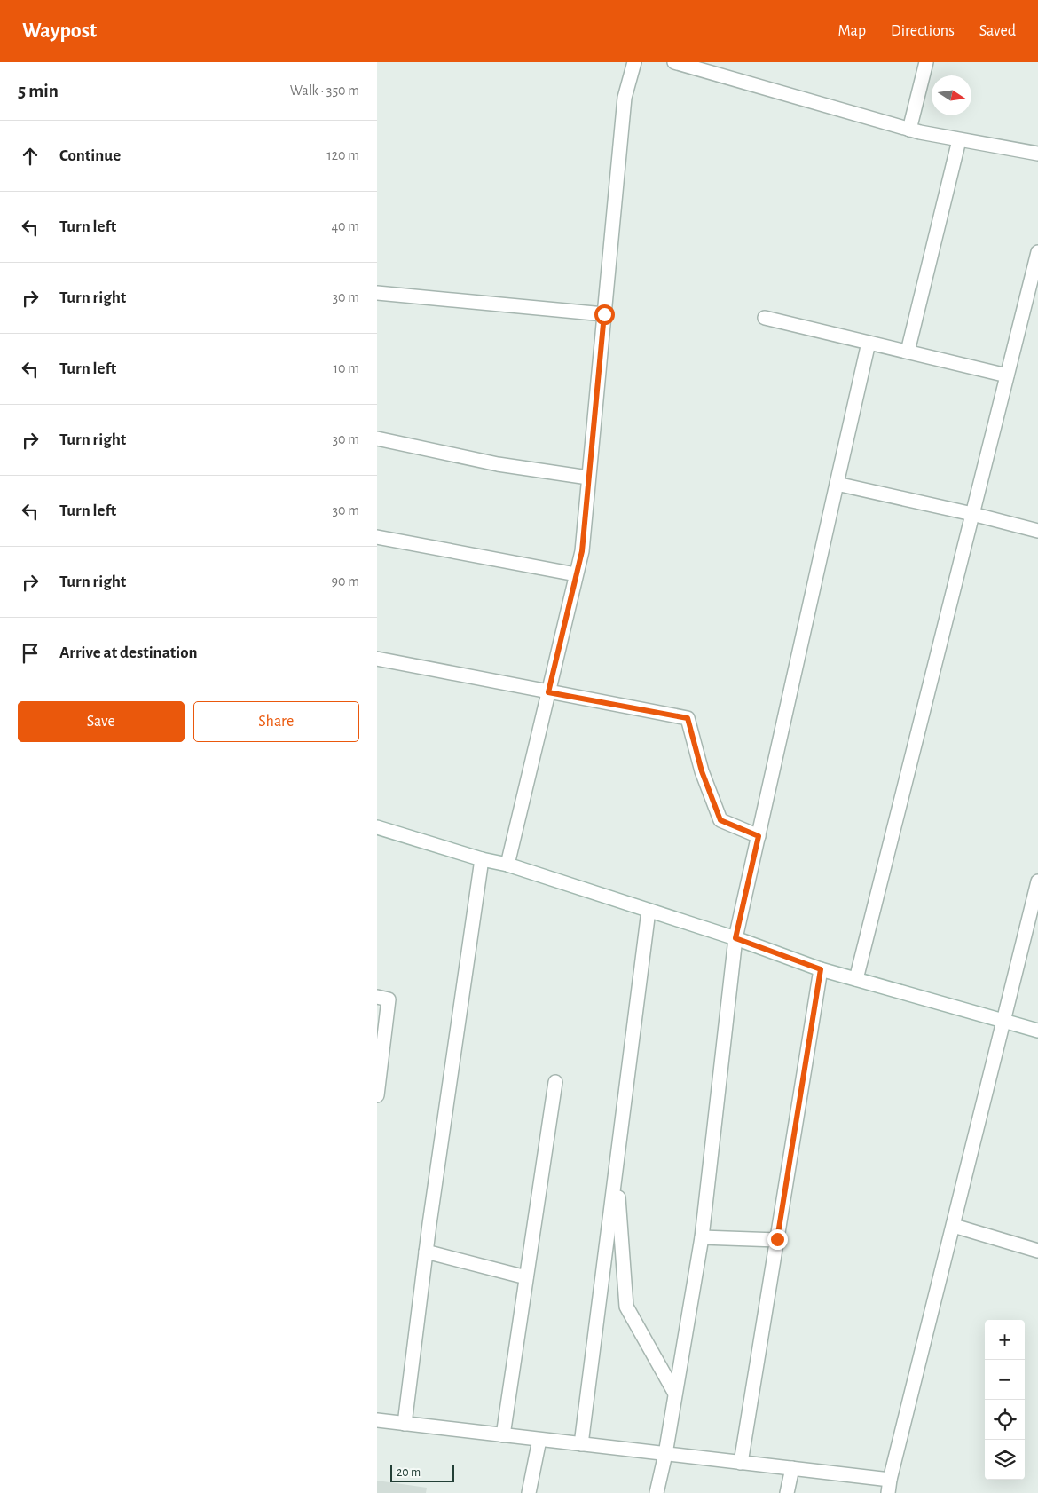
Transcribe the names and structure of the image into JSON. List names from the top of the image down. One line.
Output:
{"scale_bar":"20 m","north":"right","page":{"header":"Waypost","nav":["Map","Directions","Saved"],"heading":["5 min","Walk · 350 m"],"list":[["Continue","120 m"],["Turn left","40 m"],["Turn right","30 m"],["Turn left","10 m"],["Turn right","30 m"],["Turn left","30 m"],["Turn right","90 m"],"Arrive at destination"],"buttons":["Save","Share"],"map_buttons":["+","−"],"scale":"20 m"}}
